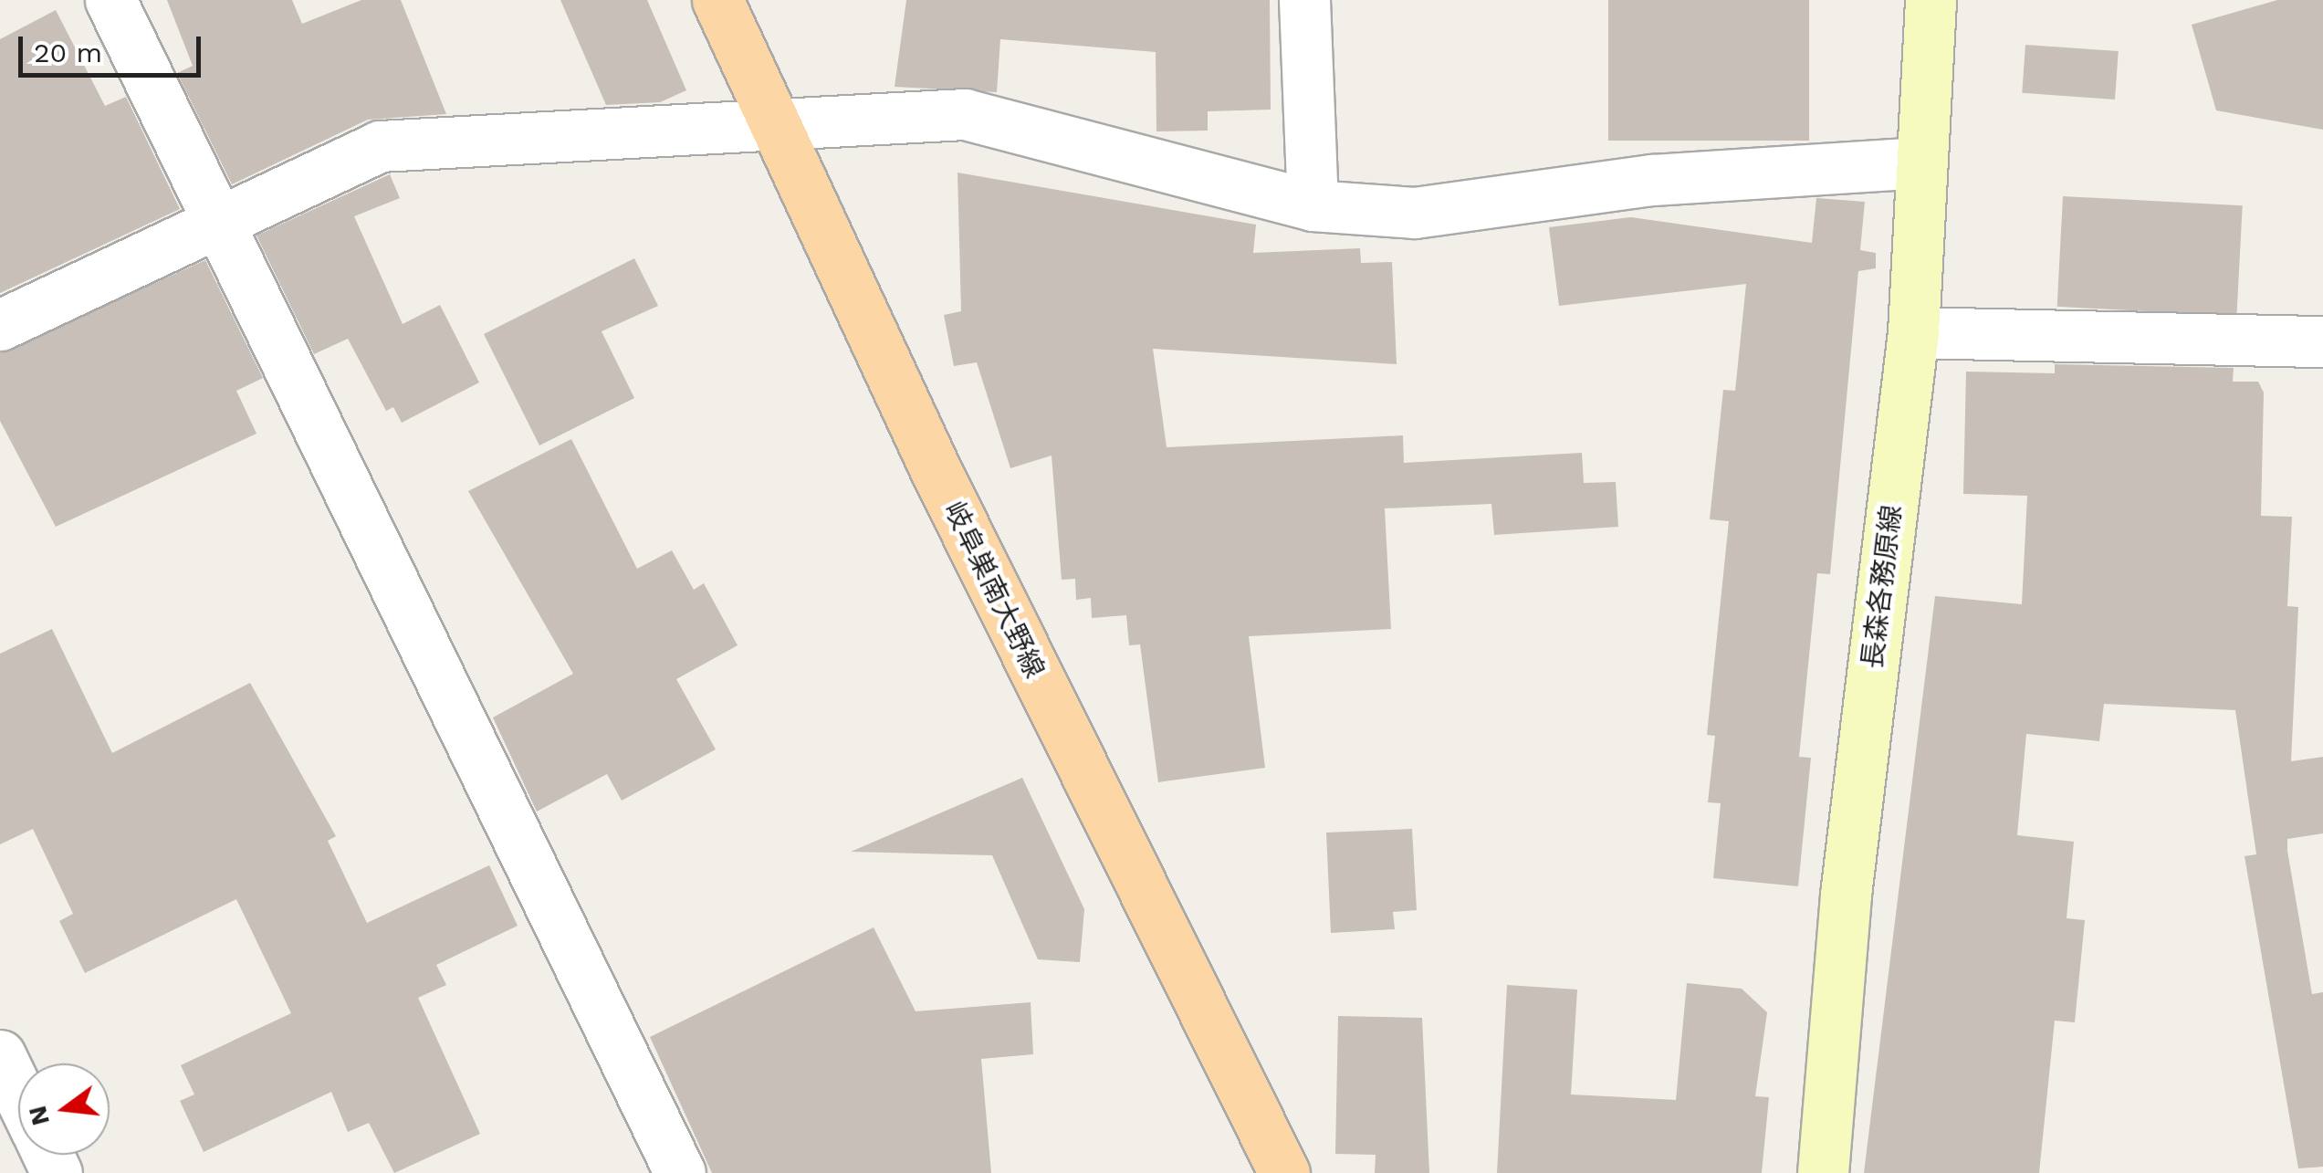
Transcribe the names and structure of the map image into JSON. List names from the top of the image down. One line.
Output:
{"streets":{"main road":["長森各務原線","岐阜巣南大野線"]},"scale_bar":"20 m","north":"left"}
